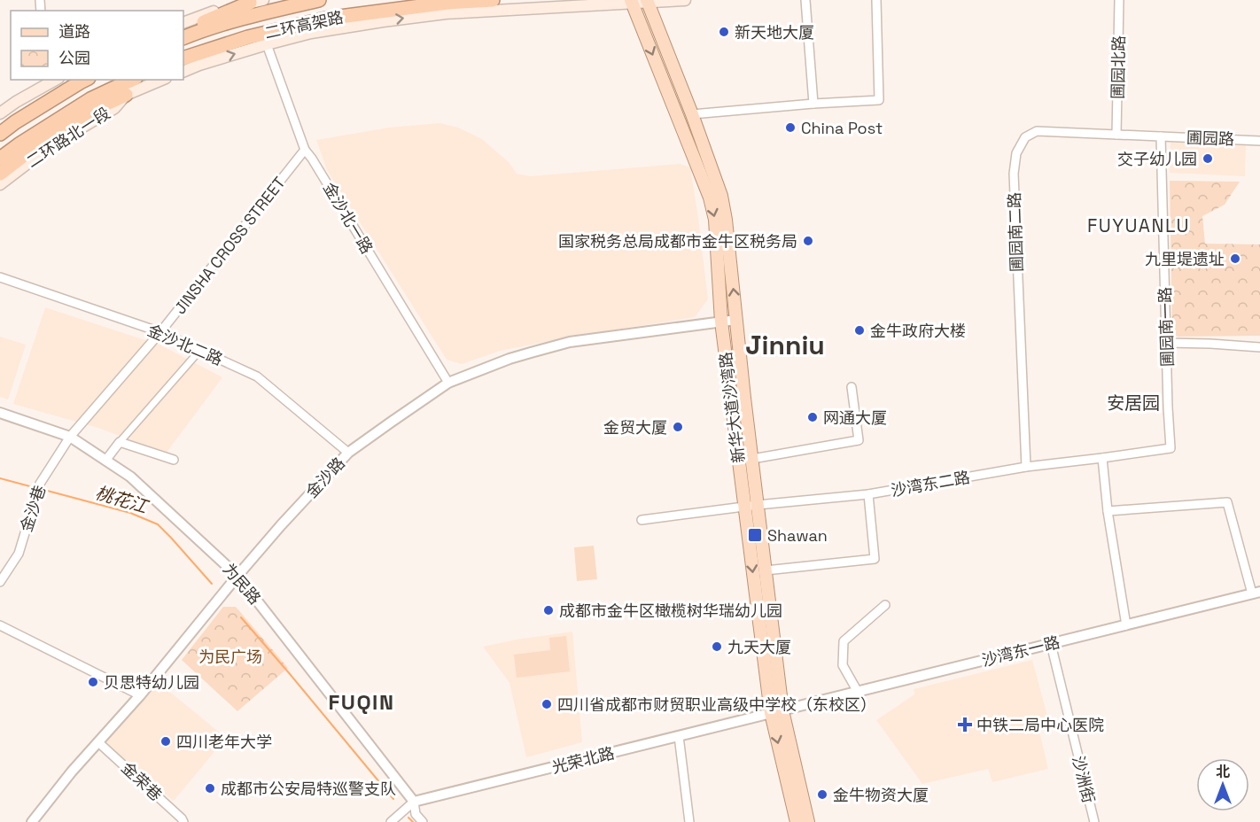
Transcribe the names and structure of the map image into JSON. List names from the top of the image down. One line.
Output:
{"streets":{"highway":["二环高架路"],"main road":["二环路北一段","新华大道沙湾路"],"street":["圃园北路","圃园路","金沙北一路","圃园南二路","JINSHA CROSS STREET","圃园南一路","金沙北二路","金沙路","沙湾东二路","金沙巷","为民路","沙湾东一路","光荣北路","沙洲街","金荣巷"]},"crossings":[["圃园北路","圃园南二路"],["圃园路","圃园南二路"],["圃园路","圃园南一路"],["金沙北一路","JINSHA CROSS STREET"],["金沙北一路","金沙路"],["圃园南二路","圃园南一路"],["圃园南二路","沙湾东二路"],["JINSHA CROSS STREET","金沙北二路"],["JINSHA CROSS STREET","金沙巷"],["JINSHA CROSS STREET","为民路"],["圃园南一路","沙湾东二路"],["金沙北二路","金沙路"],["新华大道沙湾路","金沙路"],["新华大道沙湾路","沙湾东二路"],["新华大道沙湾路","沙湾东一路"],["新华大道沙湾路","光荣北路"],["金沙路","为民路"],["金沙路","金荣巷"],["金沙巷","为民路"],["为民路","光荣北路"],["沙湾东一路","光荣北路"],["沙湾东一路","沙洲街"]],"districts":["FUYUANLU","Jinniu","安居园","FUQIN"],"water":["桃花江"],"parks":["为民广场"],"places":{"other":["新天地大厦","China Post","交子幼儿园","国家税务总局成都市金牛区税务局","九里堤遗址","金牛政府大楼","网通大厦","金贸大厦","成都市金牛区橄榄树华瑞幼儿园","九天大厦","贝思特幼儿园","四川省成都市财贸职业高级中学校（东校区）","四川老年大学","成都市公安局特巡警支队","金牛物资大厦"],"transit":["Shawan"],"health":["中铁二局中心医院"]},"legend":["道路","公园"],"north":"top"}
